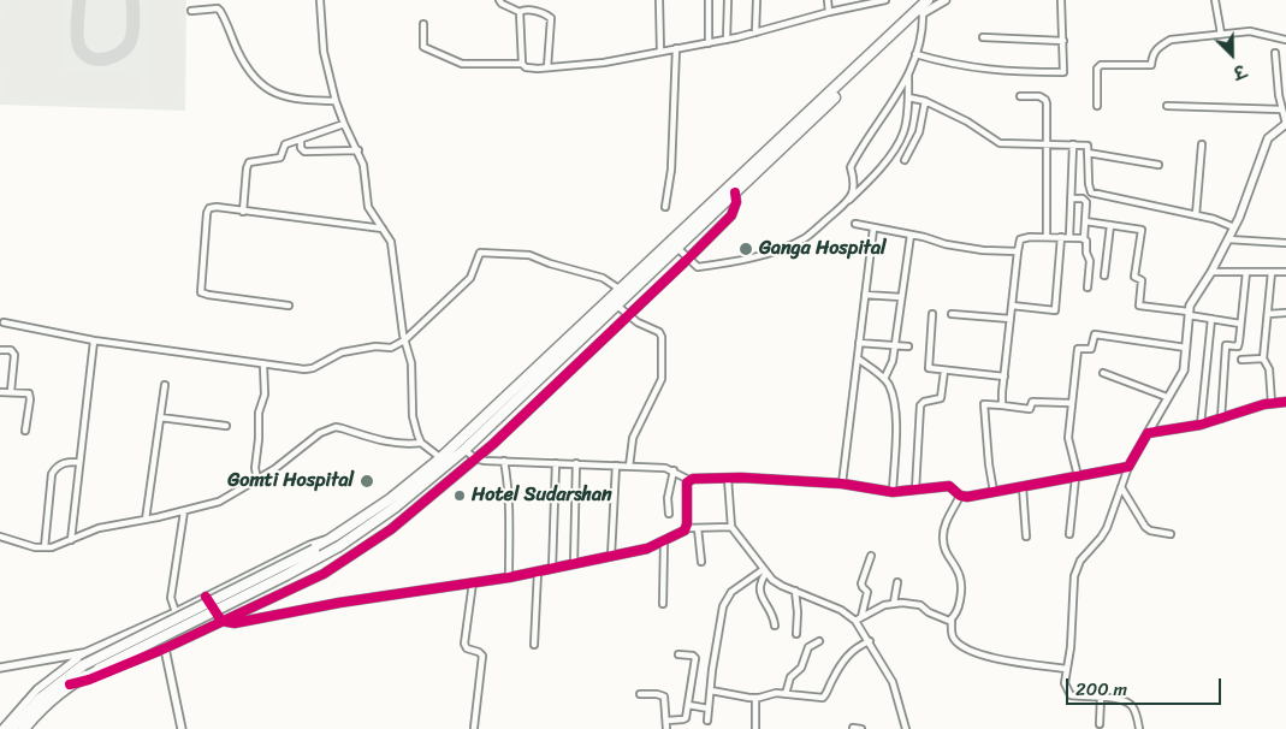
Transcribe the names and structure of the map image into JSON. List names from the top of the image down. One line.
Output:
{"places":["Ganga Hospital","Gomti Hospital","Hotel Sudarshan"],"scale_bar":"200 m","north":"bottom right"}
